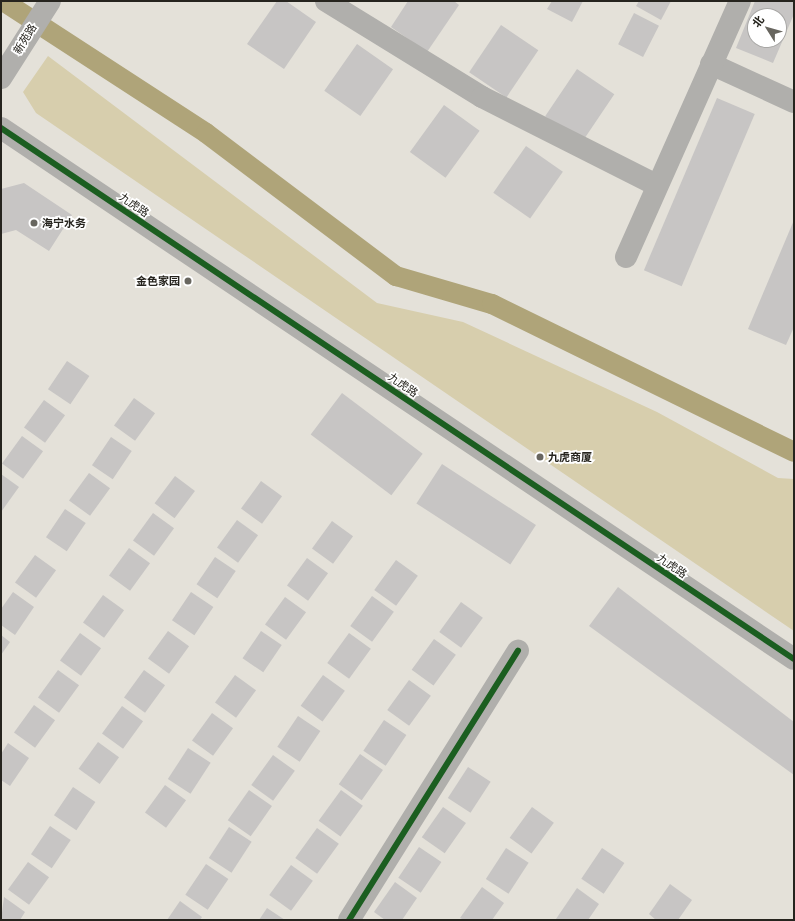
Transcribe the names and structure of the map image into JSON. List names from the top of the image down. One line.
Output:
{"streets":{"street":["新苑路","九虎路"]},"places":["海宁水务","金色家园","九虎商厦"],"north":"top left"}
